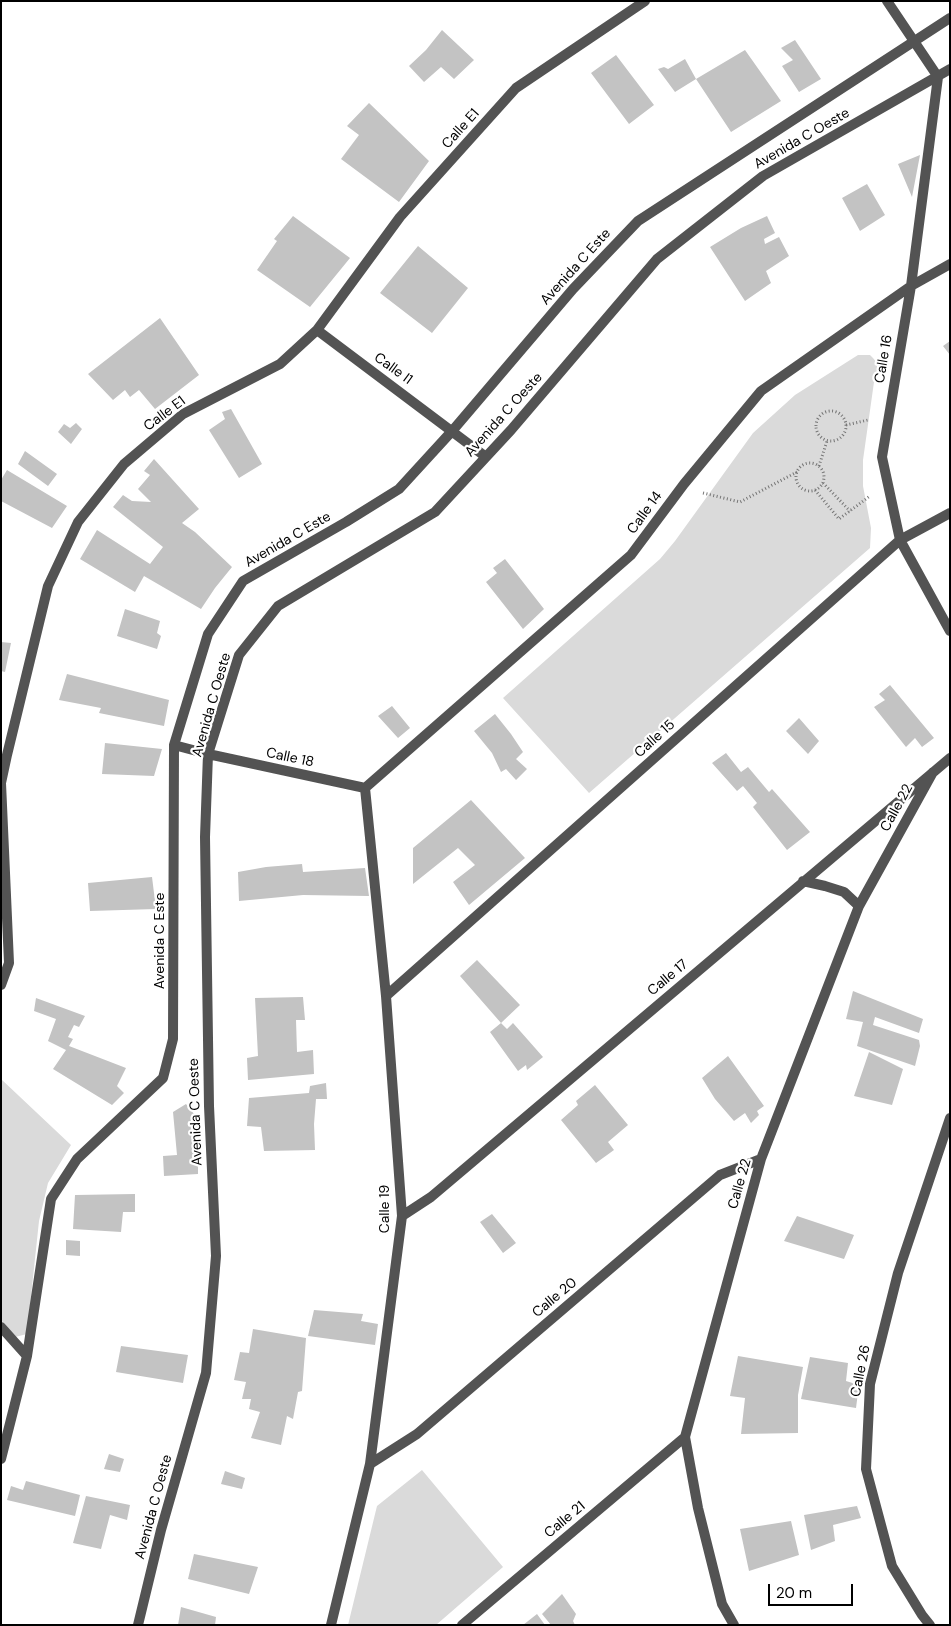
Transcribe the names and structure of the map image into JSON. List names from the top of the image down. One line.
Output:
{"streets":{"street":["Calle E1","Avenida C Oeste","Avenida C Este","Calle 16","Calle I1","Calle 14","Calle 15","Calle 18","Calle 22","Calle 17","Calle 19","Calle 20","Calle 26","Calle 21"]},"crossings":[["Calle E1","Calle I1"],["Avenida C Oeste","Calle 16"],["Avenida C Oeste","Calle I1"],["Avenida C Oeste","Calle 18"],["Avenida C Este","Calle I1"],["Avenida C Este","Calle 18"],["Calle 16","Calle 14"],["Calle 16","Calle 15"],["Calle 14","Calle 18"],["Calle 14","Calle 19"],["Calle 15","Calle 19"],["Calle 18","Calle 19"],["Calle 22","Calle 17"],["Calle 22","Calle 20"],["Calle 22","Calle 21"],["Calle 17","Calle 19"],["Calle 19","Calle 20"]],"scale_bar":"20 m"}
